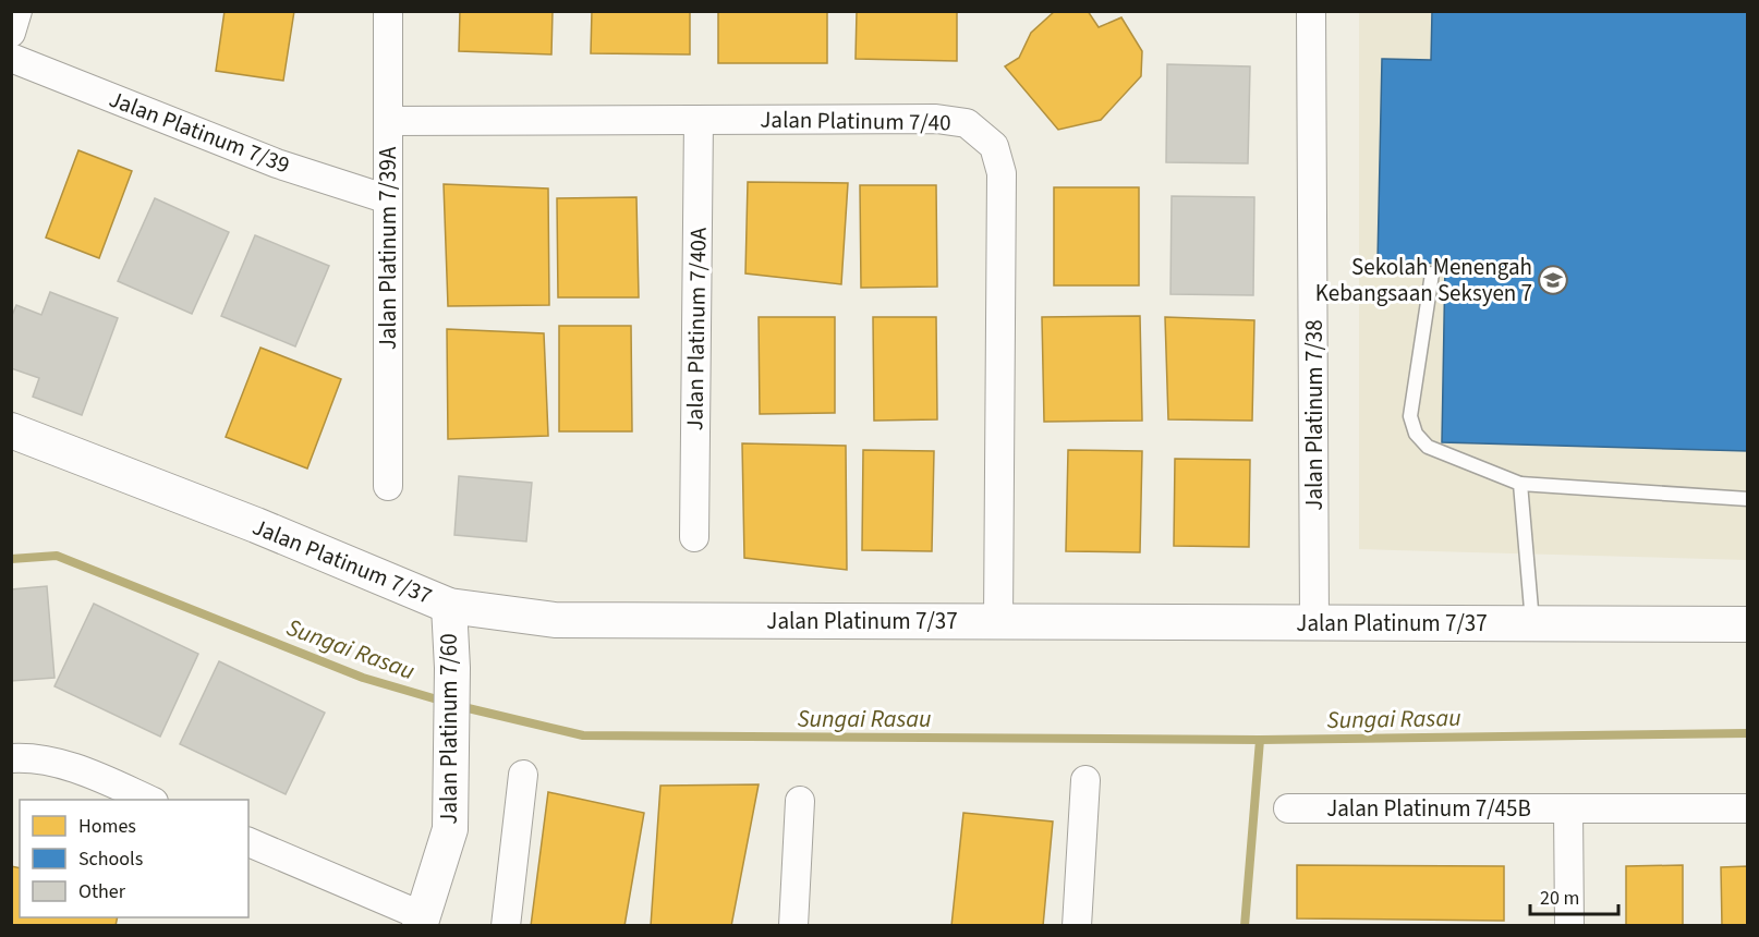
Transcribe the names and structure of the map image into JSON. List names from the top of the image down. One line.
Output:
{"streets":{"street":["Jalan Platinum 7/40","Jalan Platinum 7/39","Jalan Platinum 7/39A","Jalan Platinum 7/40A","Jalan Platinum 7/38","Jalan Platinum 7/37","Jalan Platinum 7/60","Jalan Platinum 7/45B"]},"crossings":[["Jalan Platinum 7/40","Jalan Platinum 7/39A"],["Jalan Platinum 7/40","Jalan Platinum 7/40A"],["Jalan Platinum 7/40","Jalan Platinum 7/37"],["Jalan Platinum 7/39","Jalan Platinum 7/39A"],["Jalan Platinum 7/38","Jalan Platinum 7/37"],["Jalan Platinum 7/37","Jalan Platinum 7/60"]],"water":["Sungai Rasau"],"places":{"school or university":["Sekolah Menengah Kebangsaan Seksyen 7"]},"legend":["Homes","Schools","Other"],"scale_bar":"20 m"}
